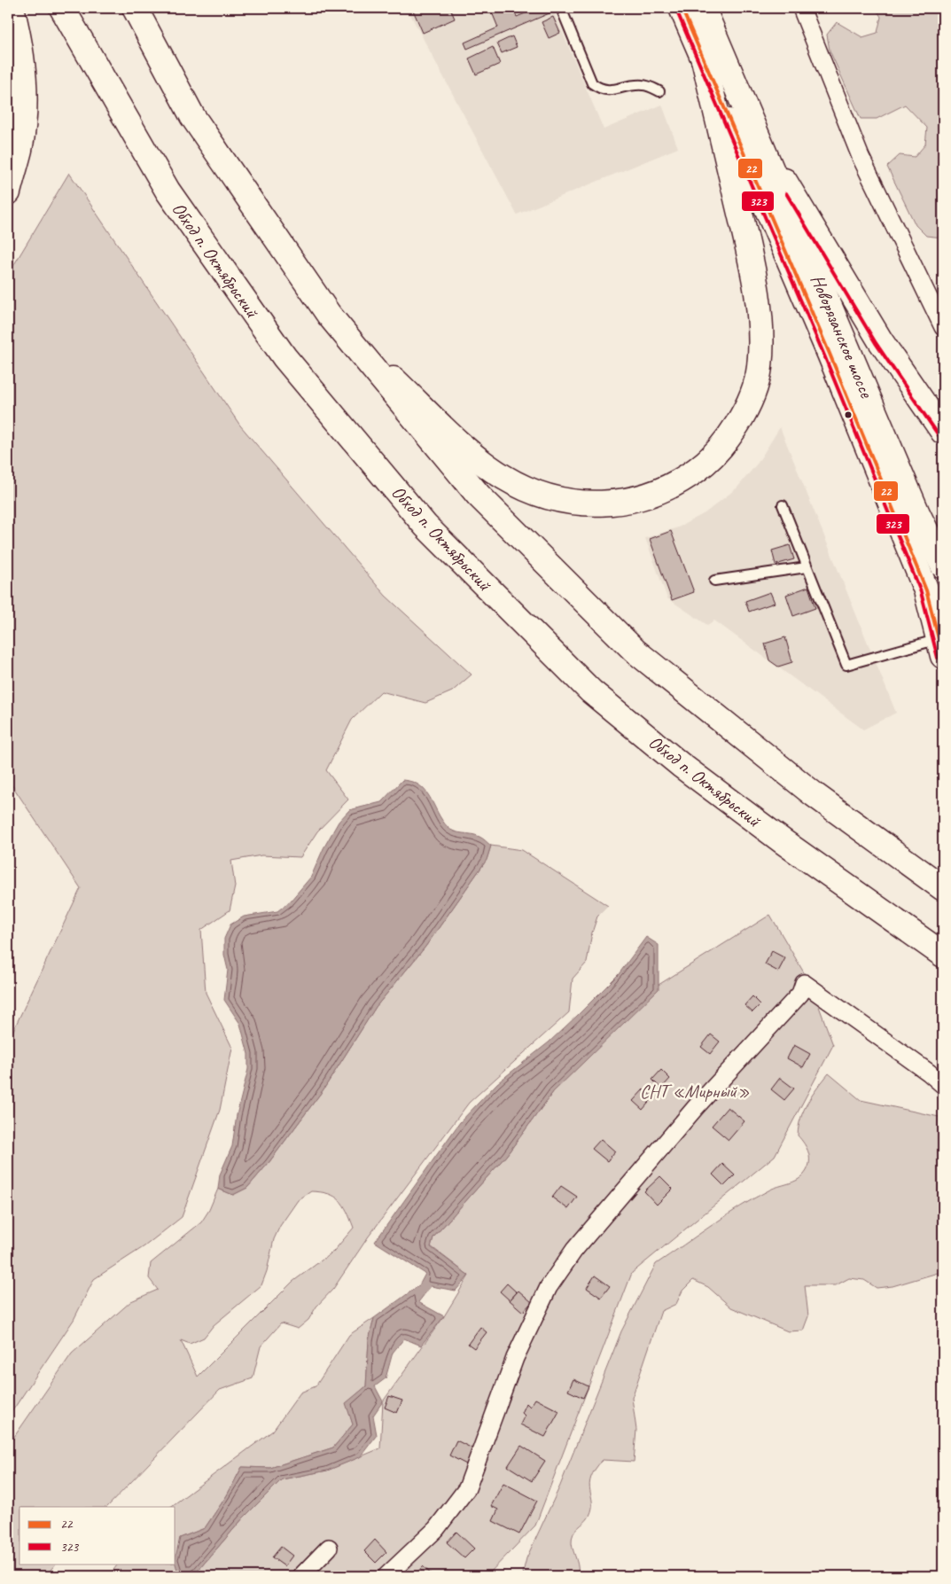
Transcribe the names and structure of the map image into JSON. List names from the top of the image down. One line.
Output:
{"streets":{"main road":["Обход п. Октябрьский","Новорязанское шоссе"]},"parks":["СНТ «Мирный»"],"lines":["transit line 22","transit line 323"],"legend":["22","323"]}
